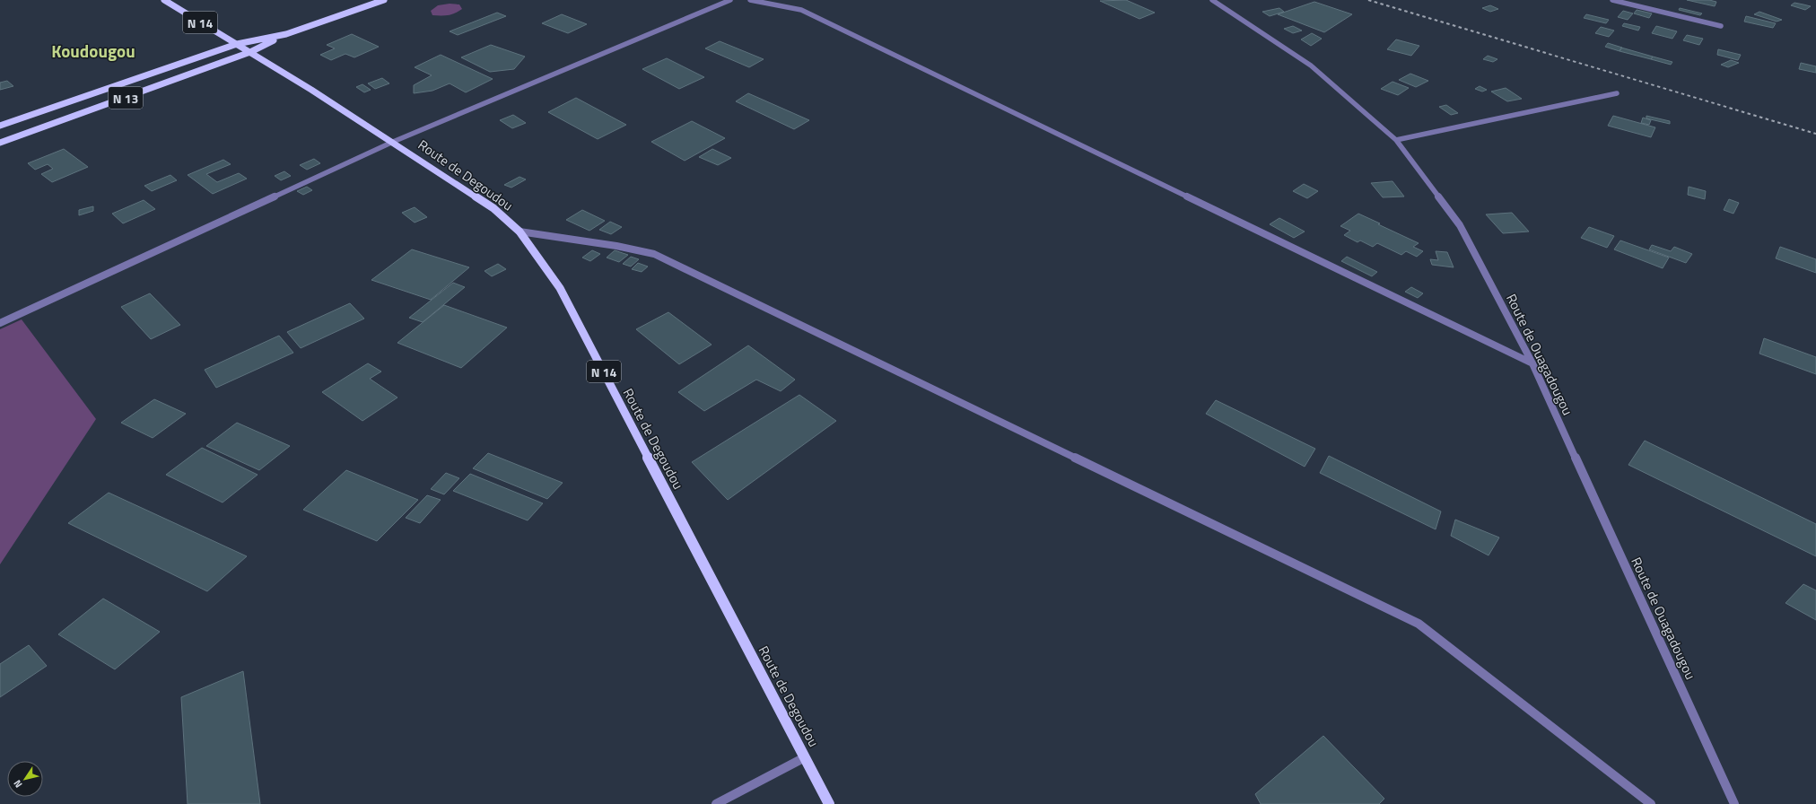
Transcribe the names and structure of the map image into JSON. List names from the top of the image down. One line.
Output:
{"streets":{"main road":["N 14","N 13","Route de Degoudou"],"street":["Route de Ouagadougou"]},"crossings":[["N 14","N 13"],["N 14","Route de Degoudou"],["N 13","Route de Degoudou"]],"districts":["Koudougou"],"north":"bottom left"}
